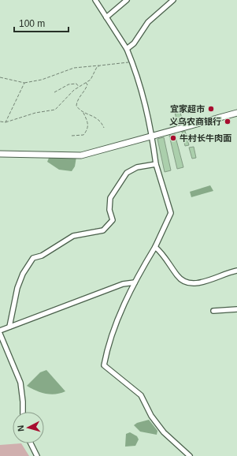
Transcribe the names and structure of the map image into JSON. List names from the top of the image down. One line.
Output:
{"places":["宜家超市","义乌农商银行","牛村长牛肉面"],"scale_bar":"100 m","north":"left"}
